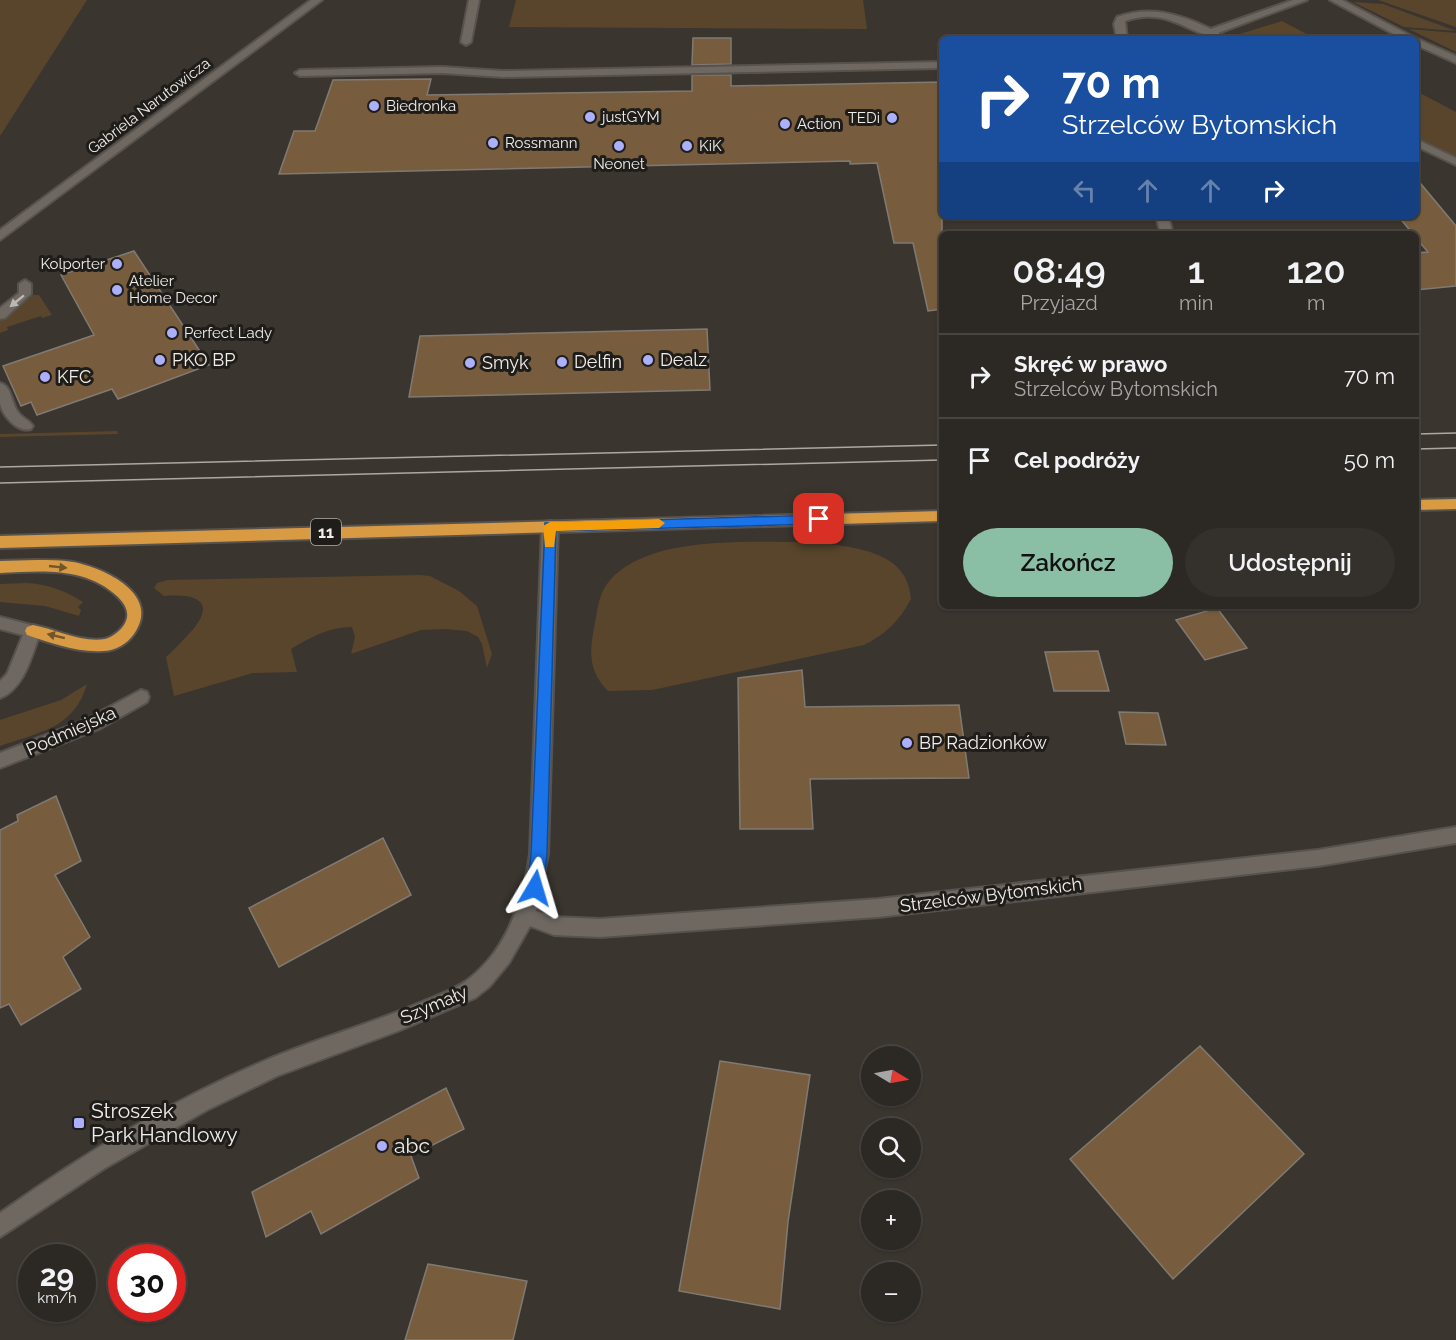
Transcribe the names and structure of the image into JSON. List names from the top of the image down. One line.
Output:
{"streets":{"highway":["11"],"street":["Gabriela Narutowicza","Podmiejska","Strzelców Bytomskich","Szymały"]},"crossings":[["11","Szymały"],["Strzelców Bytomskich","Szymały"]],"places":{"other":["Biedronka","justGYM","TEDi","Action","Rossmann","Neonet","KiK","Kolporter","Atelier Home Decor","Perfect Lady","PKO BP","Dealz","Delfin","Smyk","KFC","BP Radzionków","abc"],"transit":["Stroszek Park Handlowy"]},"north":"right","page":{"turn":["70 m","Strzelców Bytomskich"],"eta":["08:49","Przyjazd","1","min","120","m"],"list":[{"name":"Skręć w prawo","note":"Strzelców Bytomskich","value":"70 m"},{"name":"Cel podróży","value":"50 m"}],"buttons":["Zakończ","Udostępnij"],"map_buttons":["+","−"],"speed":"29 km/h","limit":"30"}}
